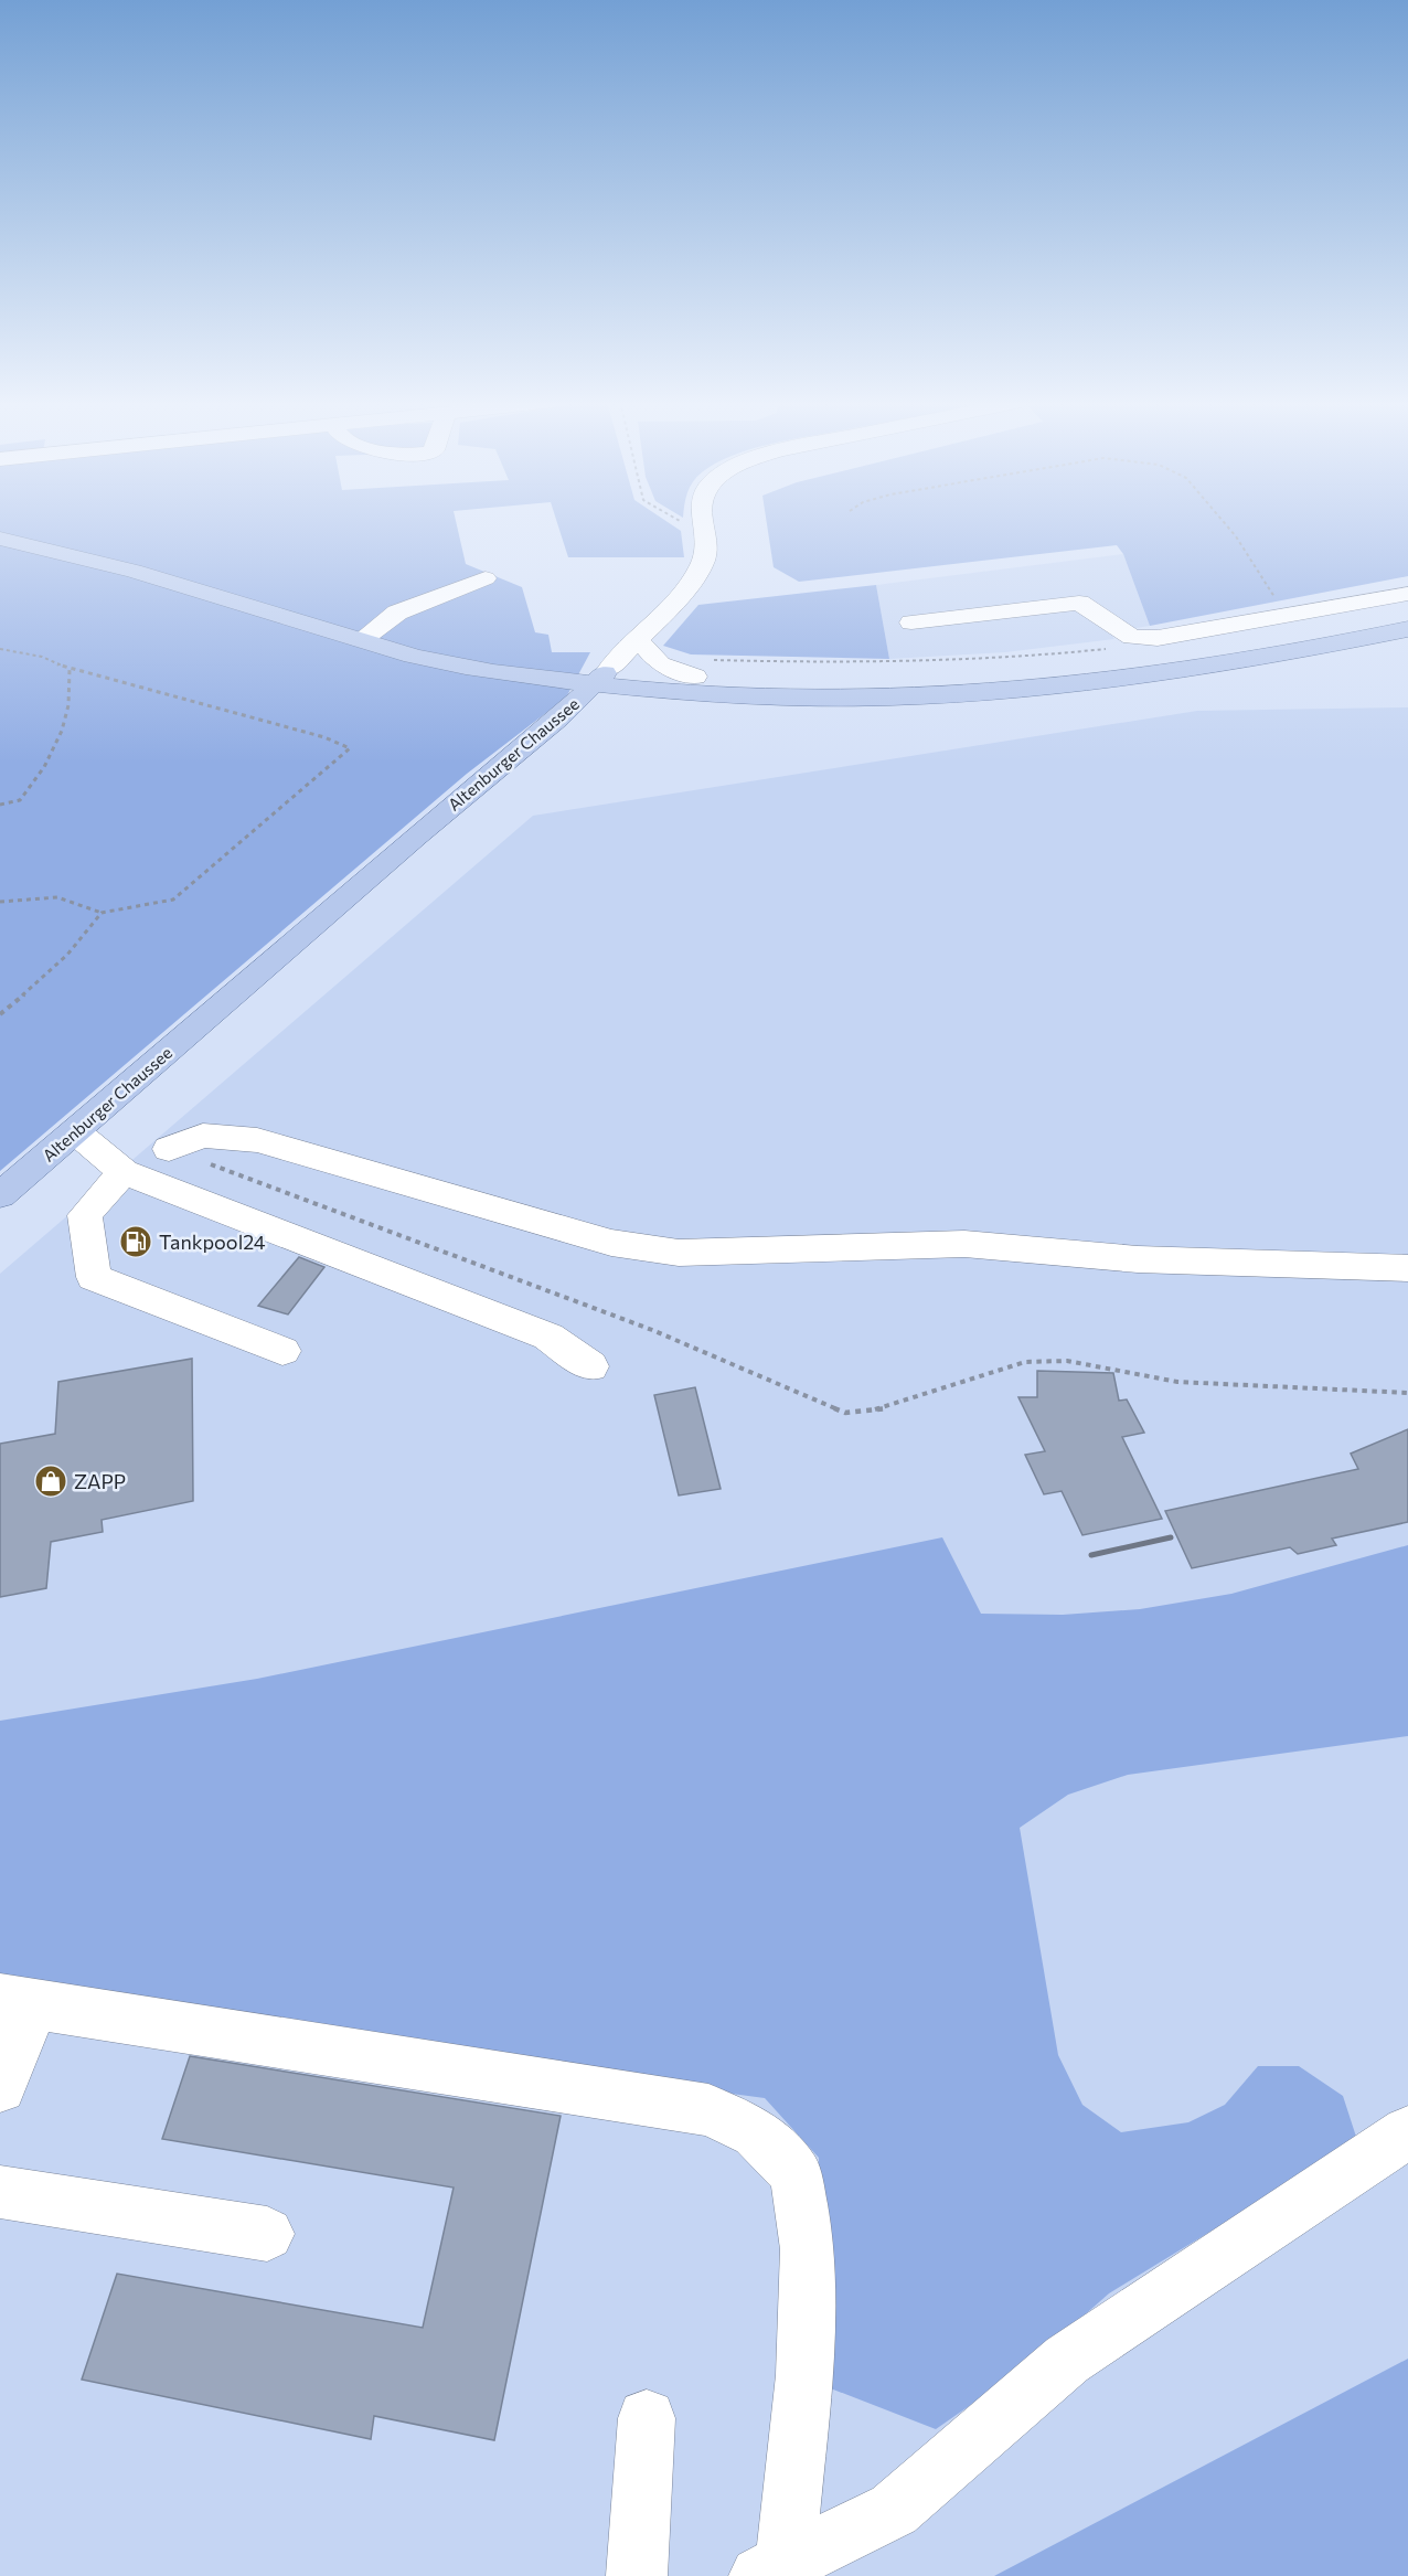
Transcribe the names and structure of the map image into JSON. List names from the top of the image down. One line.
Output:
{"streets":{"main road":["Altenburger Chaussee"]},"places":{"fuel station":["Tankpool24"],"shop":["ZAPP"]}}
